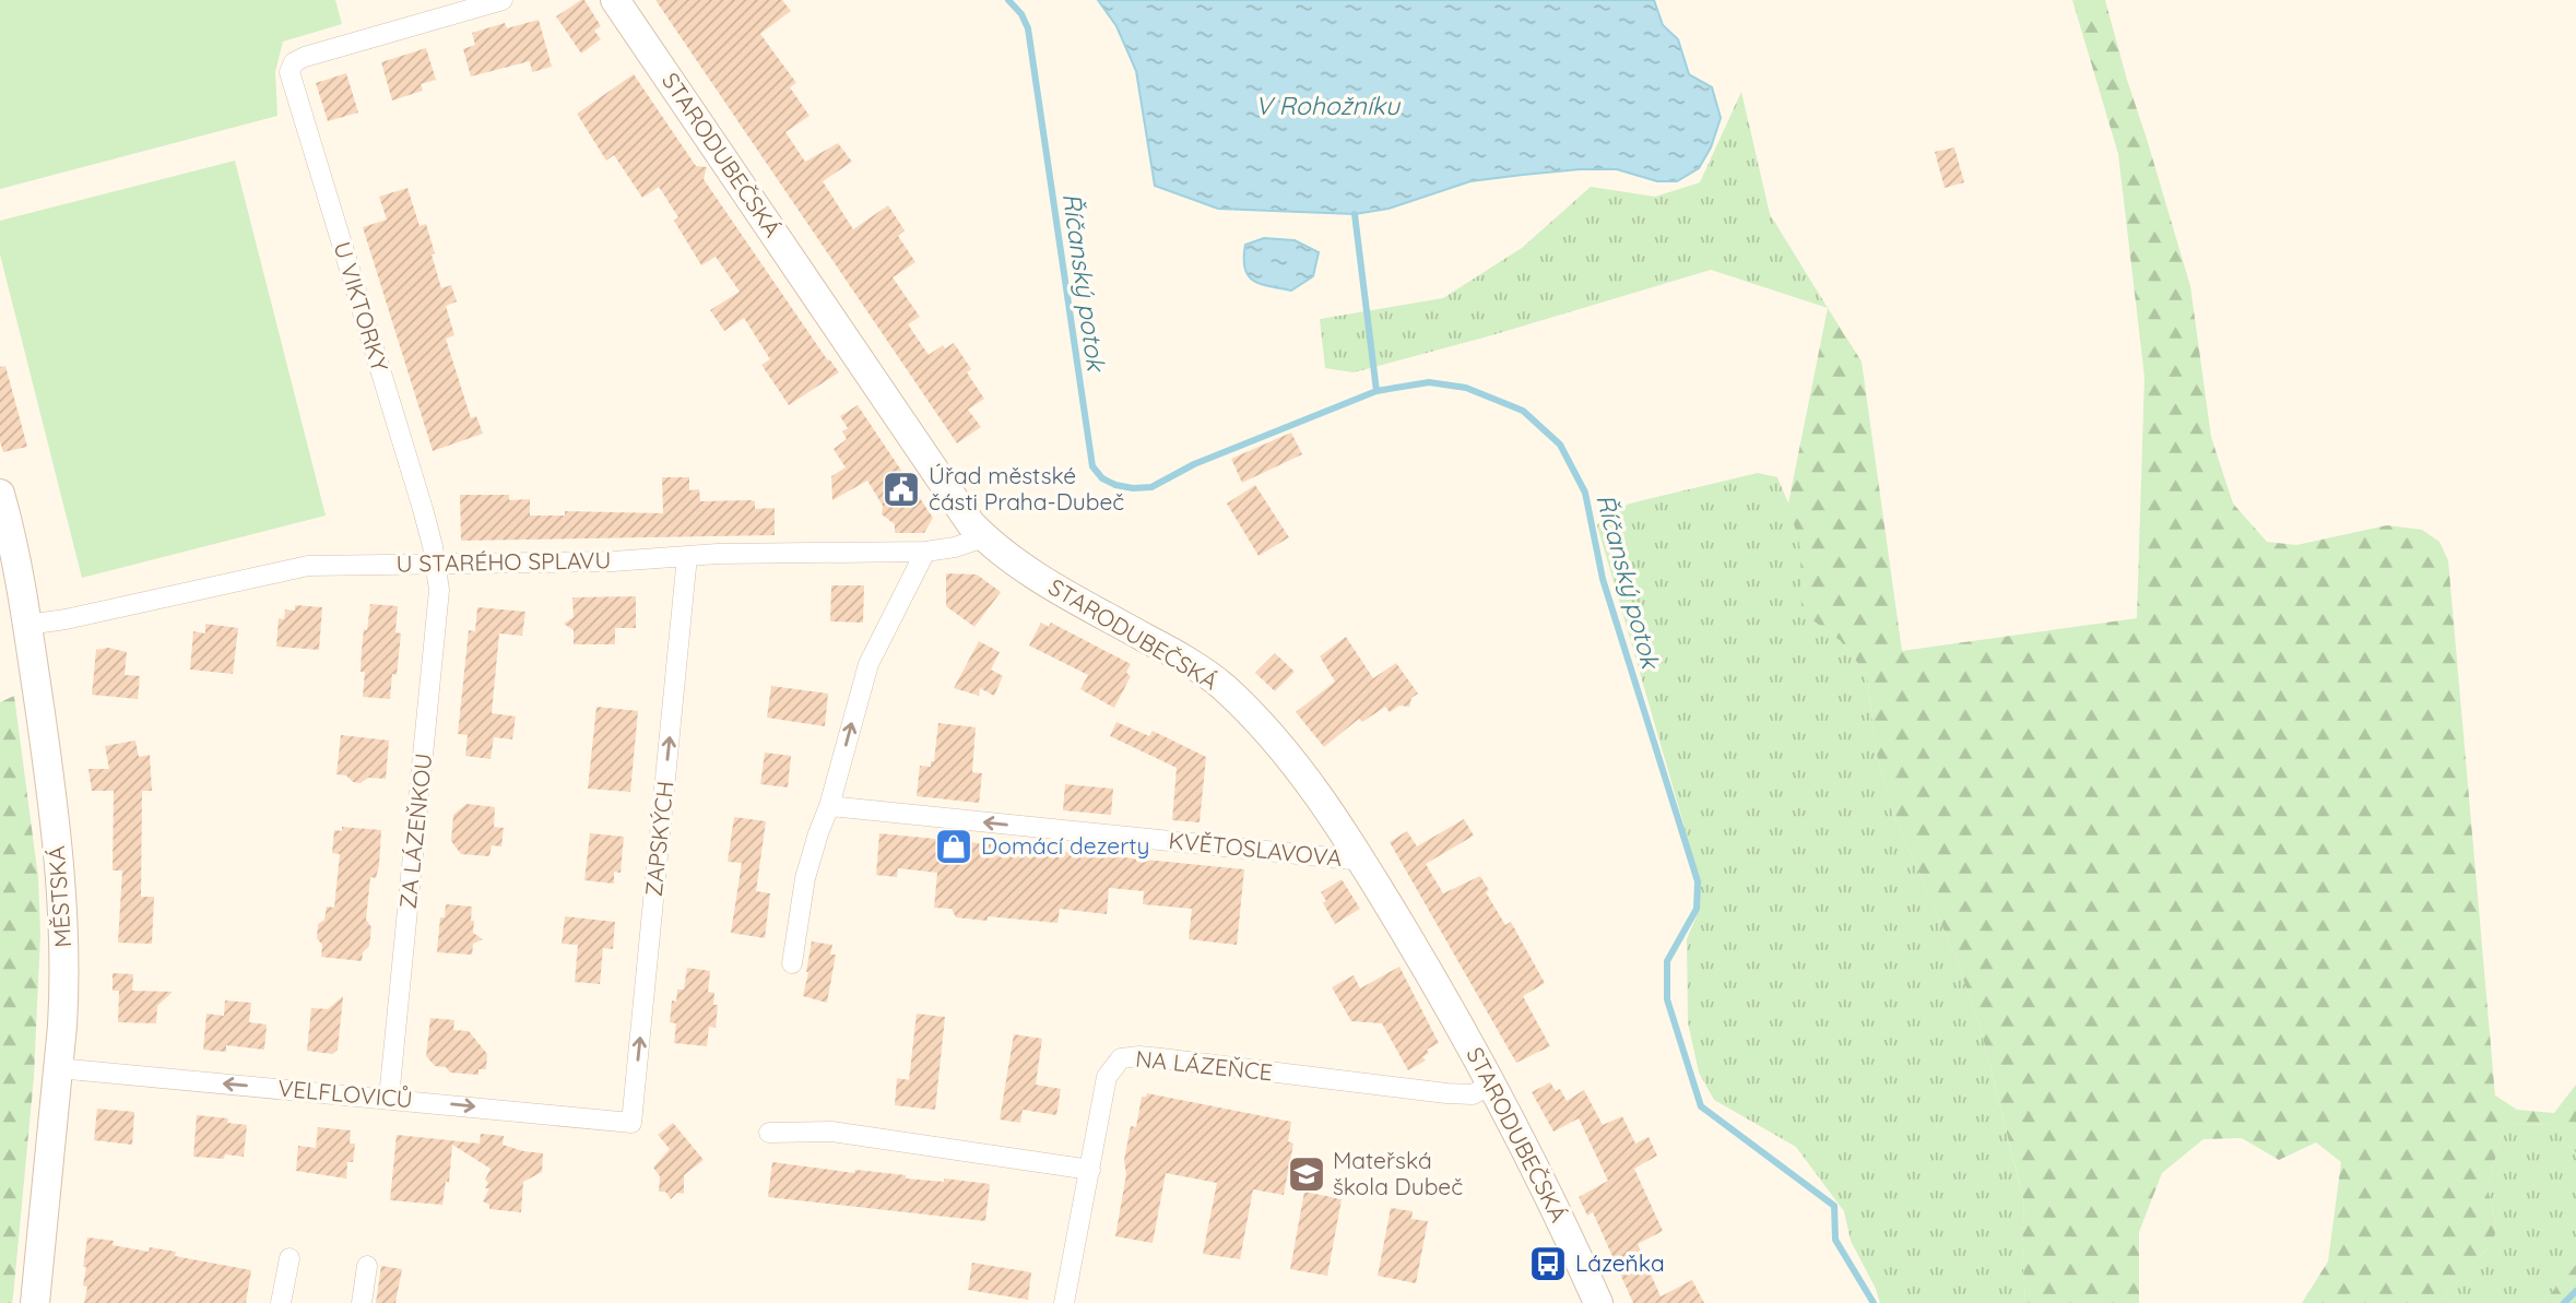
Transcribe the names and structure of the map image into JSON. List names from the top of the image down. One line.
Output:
{"streets":{"street":["STARODUBEČSKÁ","U VIKTORKY","U STARÉHO SPLAVU","ZA LÁZEŇKOU","ZAPSKÝCH","KVĚTOSLAVOVA","MĚSTSKÁ","NA LÁZEŇCE","VELFLOVICŮ"]},"crossings":[["STARODUBEČSKÁ","U STARÉHO SPLAVU"],["STARODUBEČSKÁ","KVĚTOSLAVOVA"],["STARODUBEČSKÁ","NA LÁZEŇCE"],["U VIKTORKY","U STARÉHO SPLAVU"],["U VIKTORKY","ZA LÁZEŇKOU"],["U STARÉHO SPLAVU","ZA LÁZEŇKOU"],["U STARÉHO SPLAVU","ZAPSKÝCH"],["U STARÉHO SPLAVU","MĚSTSKÁ"],["ZA LÁZEŇKOU","VELFLOVICŮ"],["ZAPSKÝCH","VELFLOVICŮ"],["MĚSTSKÁ","VELFLOVICŮ"]],"one_way":["KVĚTOSLAVOVA"],"water":["V Rohožníku","Říčanský potok"],"places":{"public building":["Úřad městské části Praha-Dubeč"],"shop":["Domácí dezerty"],"school or university":["Mateřská škola Dubeč"],"bus stop":["Lázeňka"]}}
